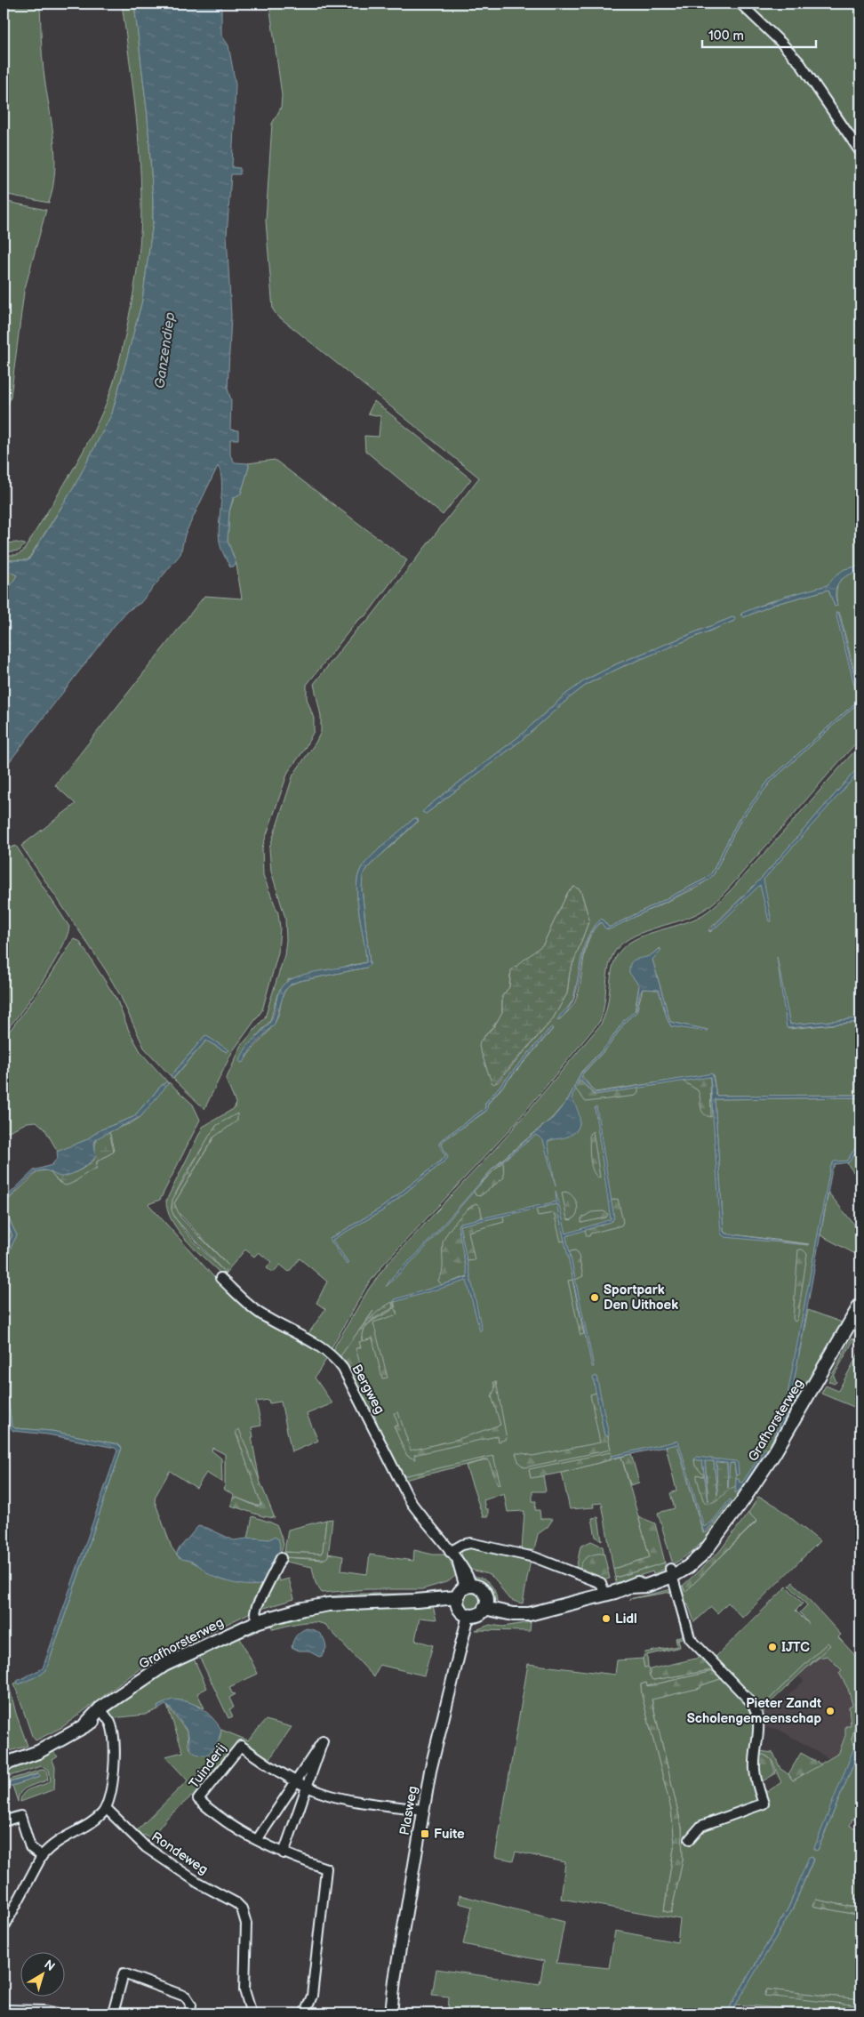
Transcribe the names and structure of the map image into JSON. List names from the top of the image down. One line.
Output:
{"streets":{"main road":["Grafhorsterweg"],"street":["Bergweg","Tuinderij","Plasweg","Rondeweg"]},"crossings":[["Bergweg","Grafhorsterweg"],["Bergweg","Plasweg"],["Grafhorsterweg","Plasweg"],["Tuinderij","Plasweg"]],"water":["Ganzendiep"],"places":{"other":["Sportpark Den Uithoek","Lidl","IJTC","Pieter Zandt Scholengemeenschap"],"transit":["Fuite"]},"scale_bar":"100 m","north":"top right"}
